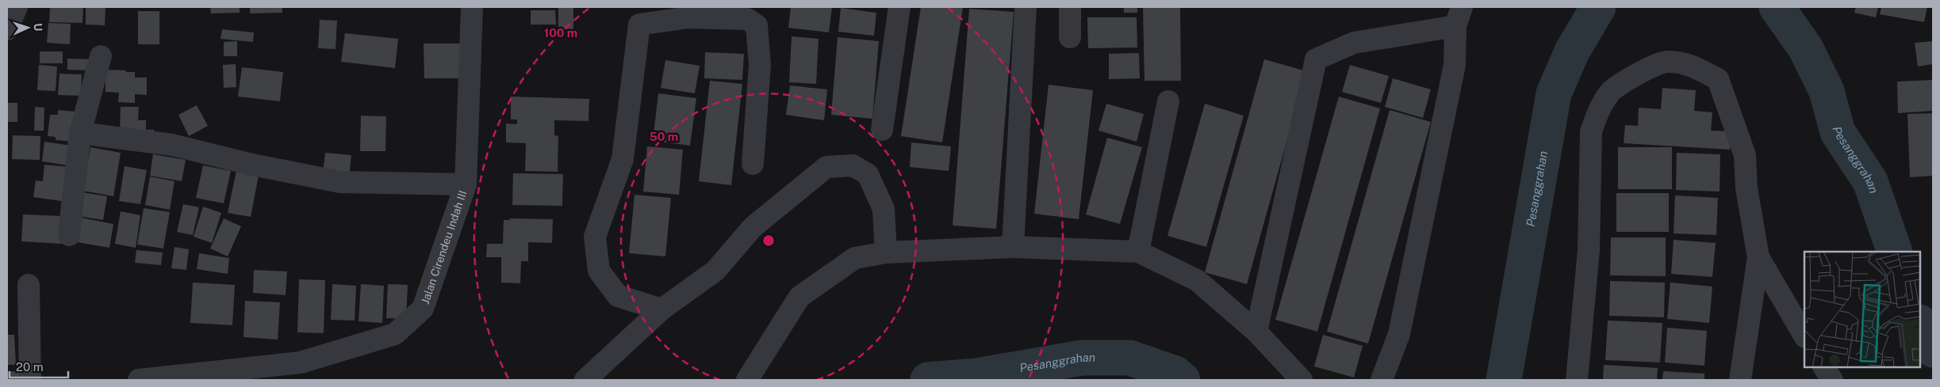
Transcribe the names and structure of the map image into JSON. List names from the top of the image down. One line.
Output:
{"streets":{"street":["Jalan Cirendeu Indah III"]},"water":["Pesanggrahan"],"scale_bar":"20 m","north":"right","rings":["100 m","50 m"]}
